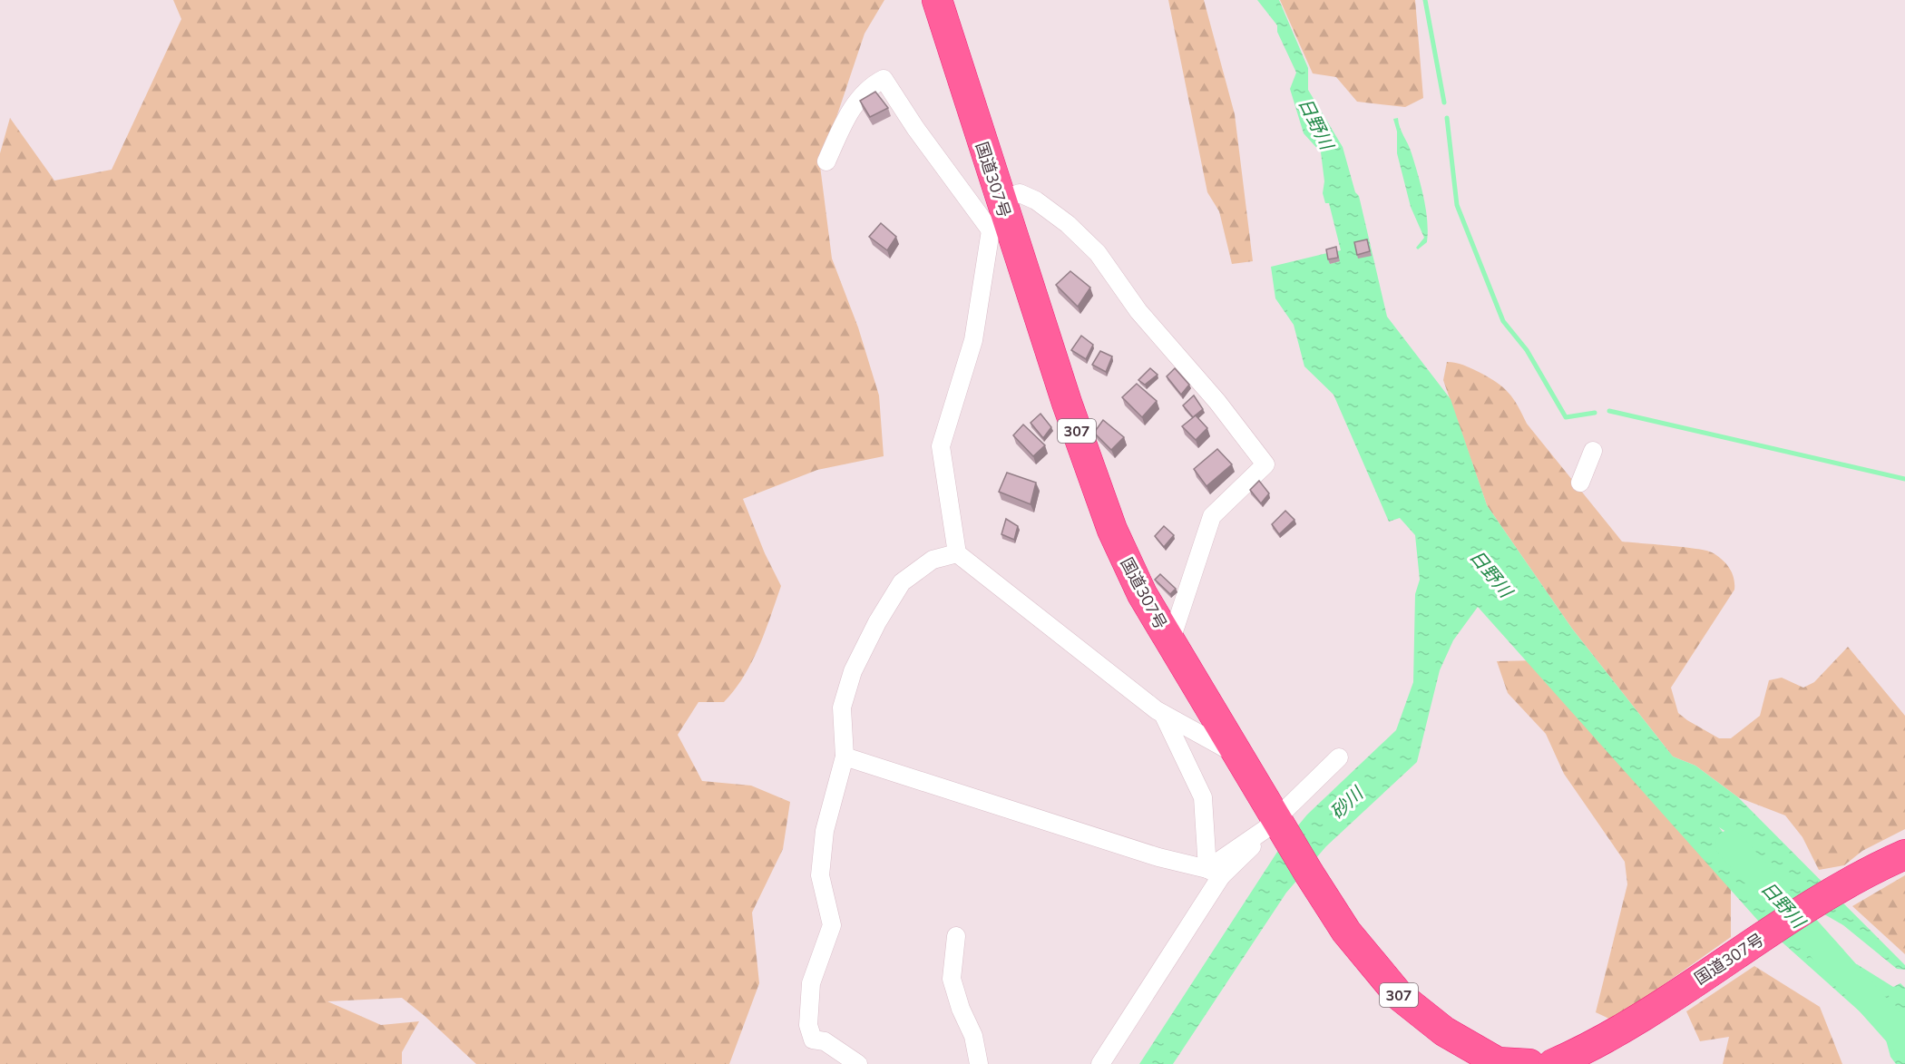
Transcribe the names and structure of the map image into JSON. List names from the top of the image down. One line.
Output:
{"streets":{"highway":["国道307号","307"]},"water":["日野川","砂川"]}
